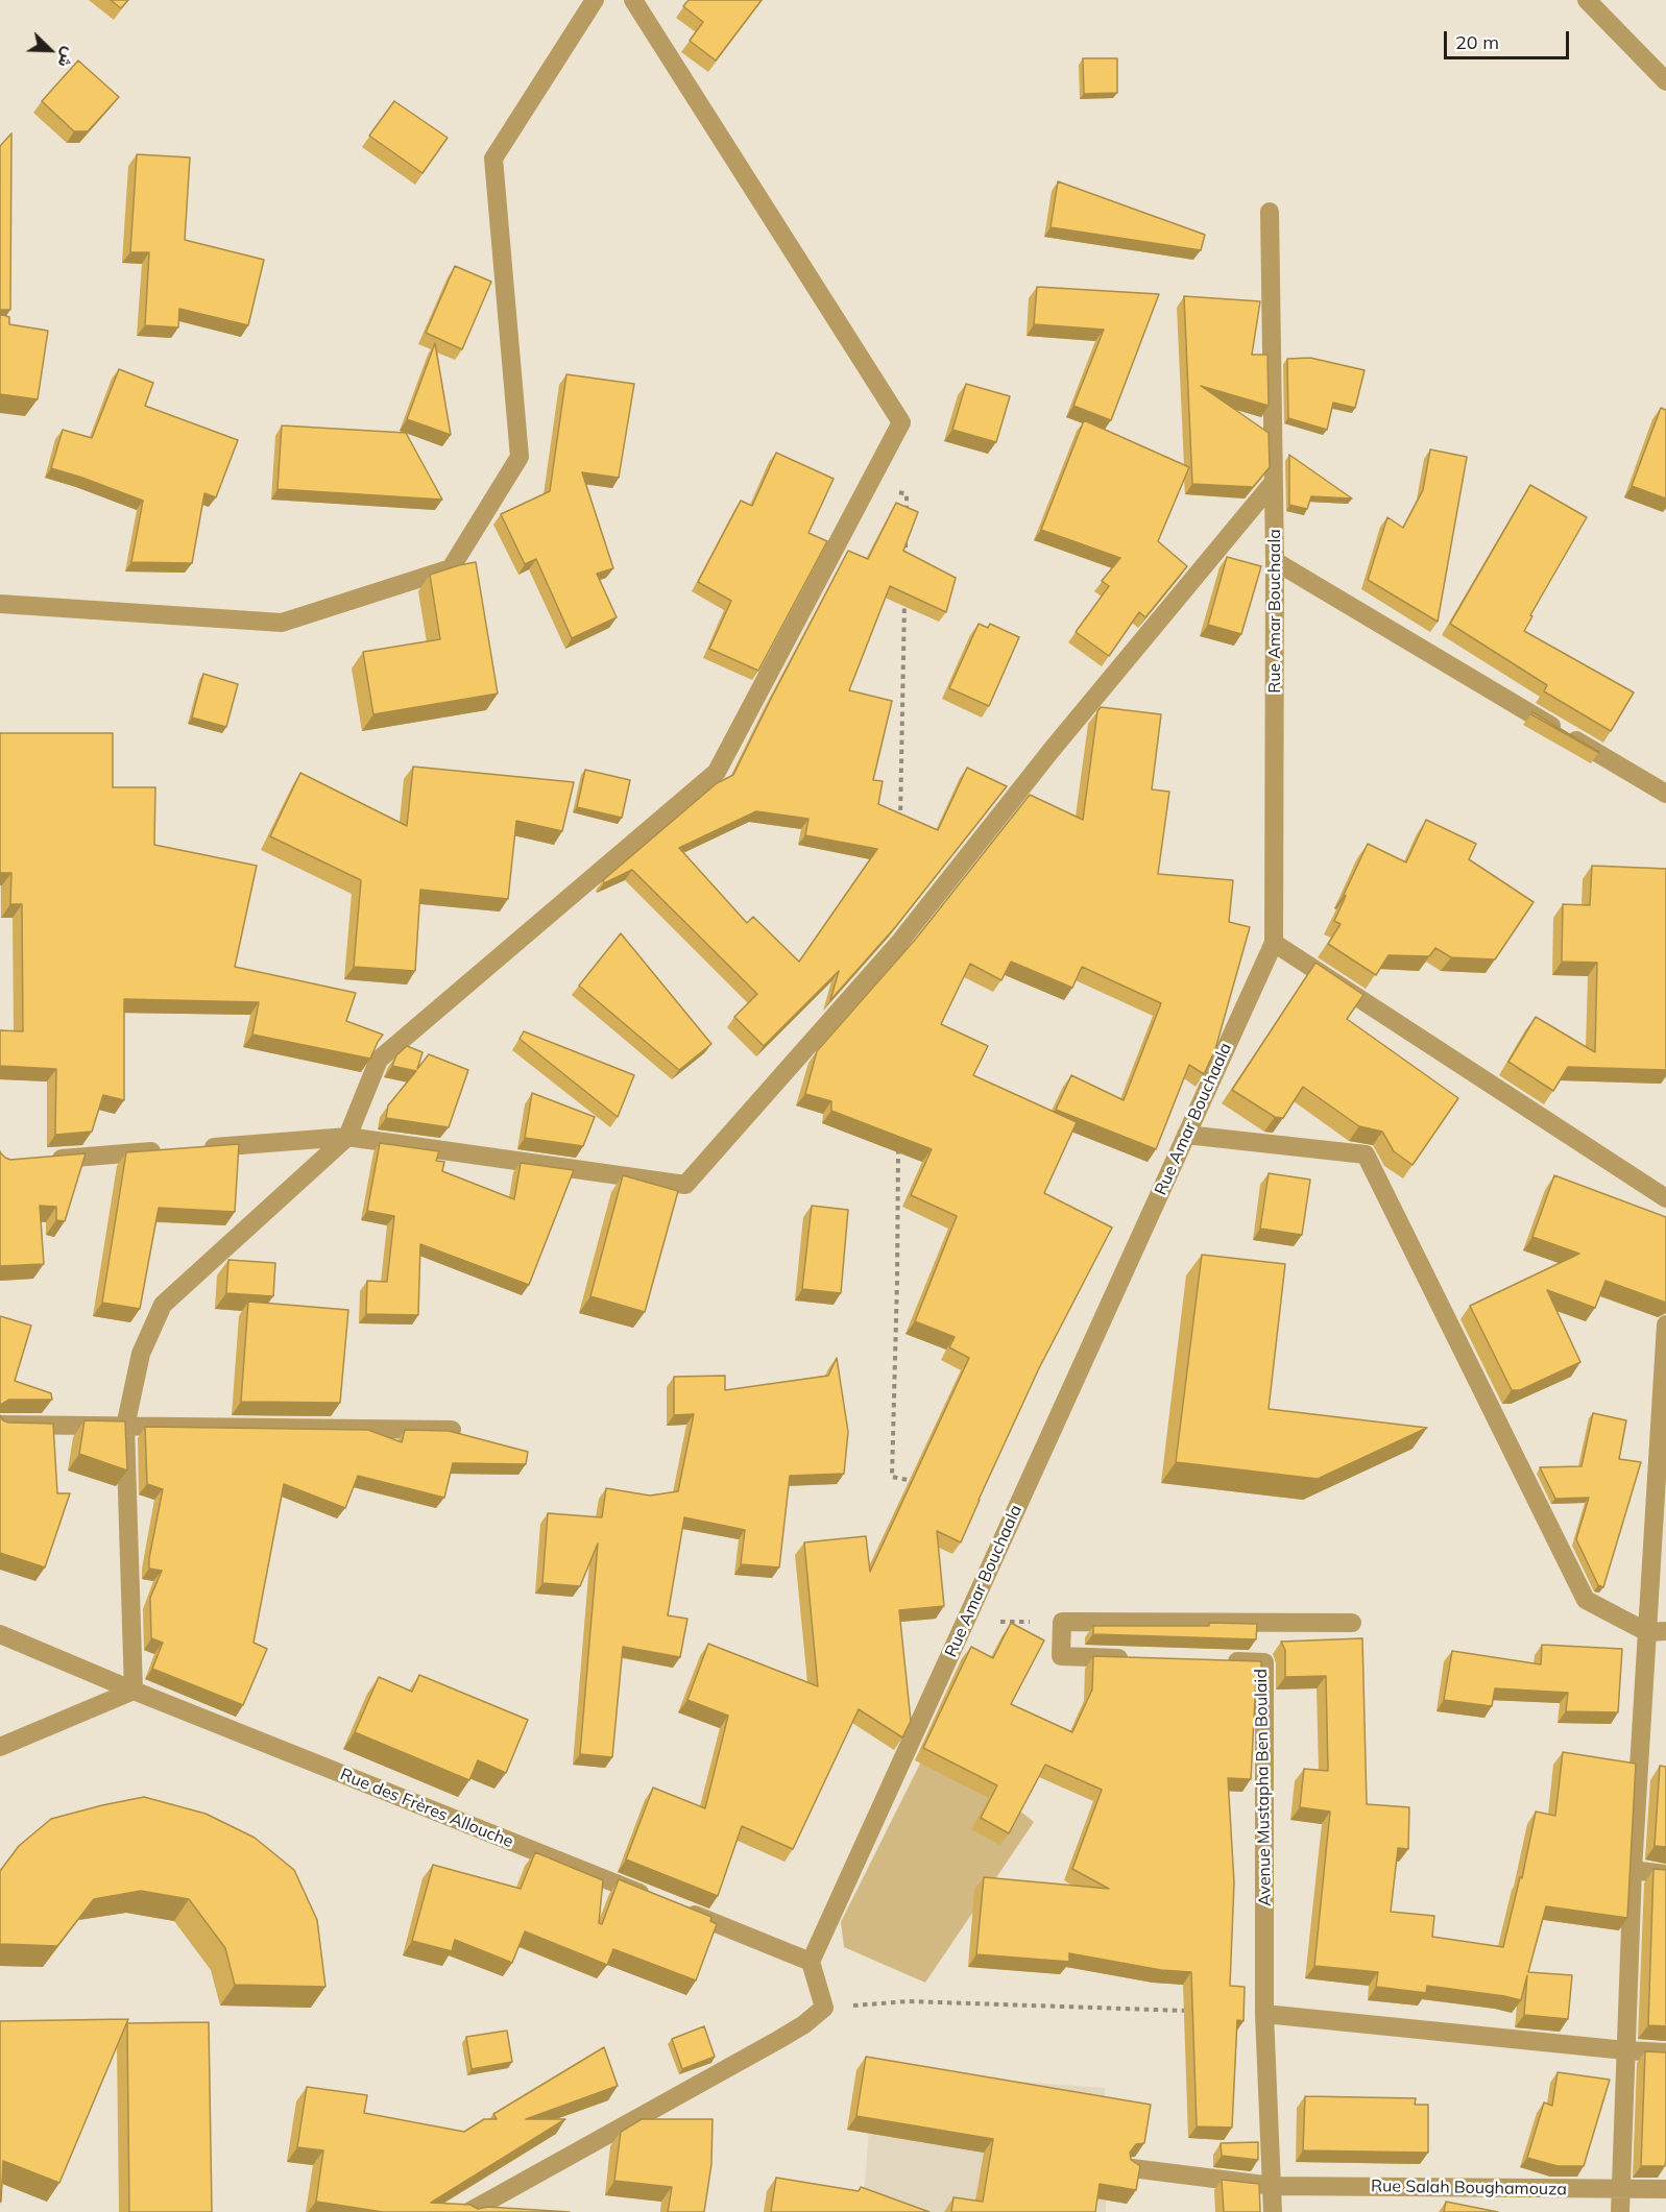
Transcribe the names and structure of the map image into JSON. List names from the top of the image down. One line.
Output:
{"streets":{"street":["Rue Amar Bouchaala","Avenue Mustapha Ben Boulaid","Rue des Frères Allouche","Rue Salah Boughamouza"]},"crossings":[["Rue Amar Bouchaala","Rue des Frères Allouche"],["Avenue Mustapha Ben Boulaid","Rue Salah Boughamouza"]],"scale_bar":"20 m","north":"bottom right"}
